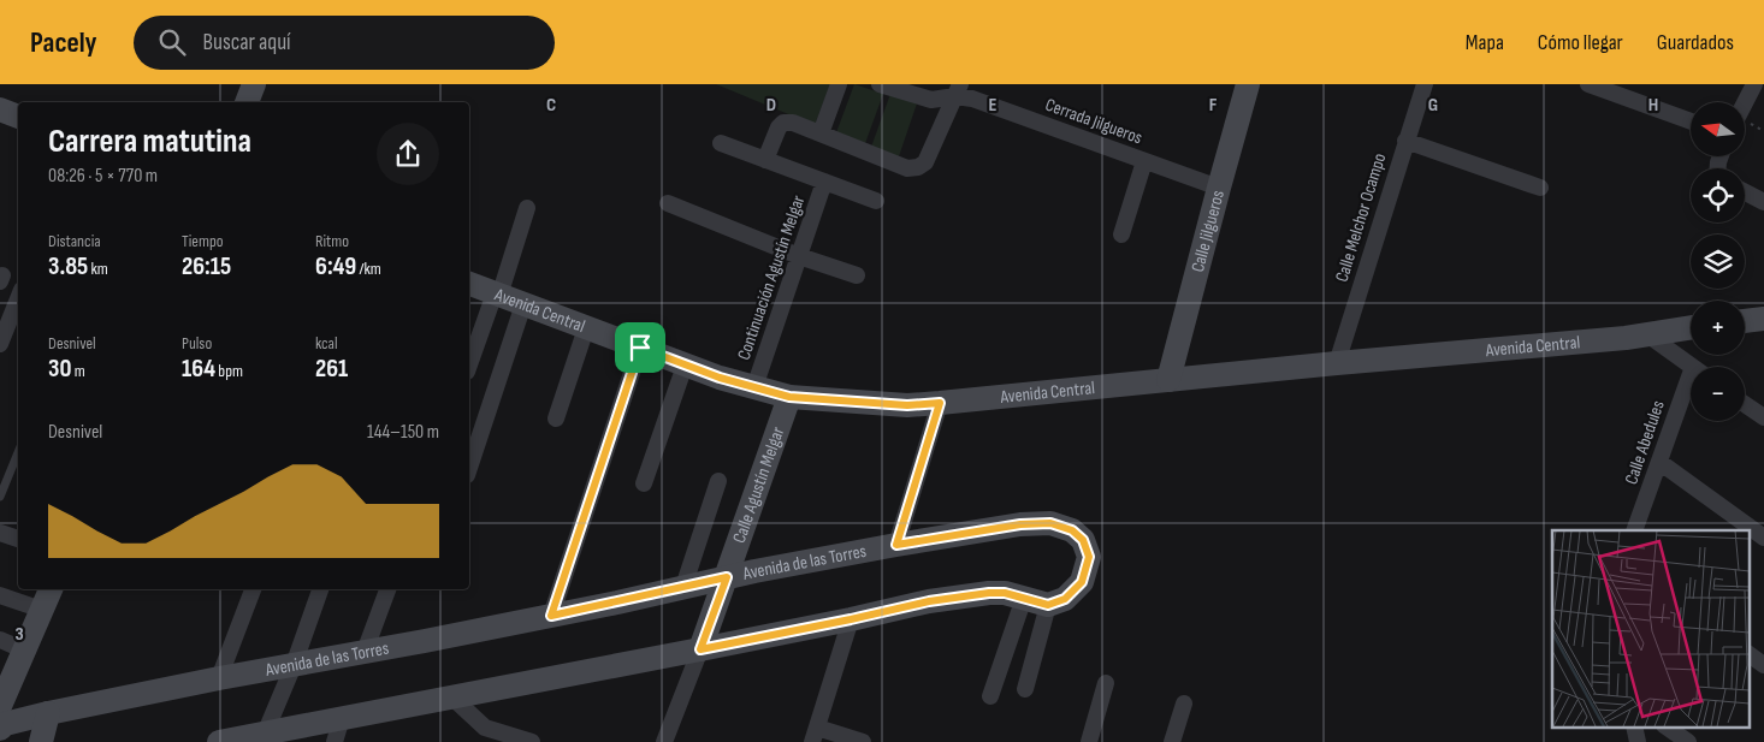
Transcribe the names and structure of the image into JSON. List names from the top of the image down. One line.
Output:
{"streets":{"main road":["Calle Jilgueros","Avenida Central","Calle Agustín Melgar","Avenida de las Torres"],"street":["Cerrada Jilgueros","Calle Melchor Ocampo","Continuación Agustín Melgar","Calle Abedules"]},"crossings":[["Cerrada Jilgueros","Calle Jilgueros"],["Calle Melchor Ocampo","Avenida Central"],["Calle Jilgueros","Avenida Central"],["Continuación Agustín Melgar","Avenida Central"],["Avenida Central","Calle Agustín Melgar"],["Calle Agustín Melgar","Avenida de las Torres"]],"north":"left","page":{"header":"Pacely","search":"Buscar aquí","nav":["Mapa","Cómo llegar","Guardados"],"map_buttons":["+","−"],"heading":["Carrera matutina","08:26 · 5 × 770 m"],"stats":[["Distancia","3.85 km"],["Tiempo","26:15"],["Ritmo","6:49 /km"],["Desnivel","30 m"],["Pulso","164 bpm"],["kcal","261"]],"chart":["Desnivel","144–150 m"]},"grid":{"columns":["C","D","E","F","G","H"],"rows":["3"]}}
